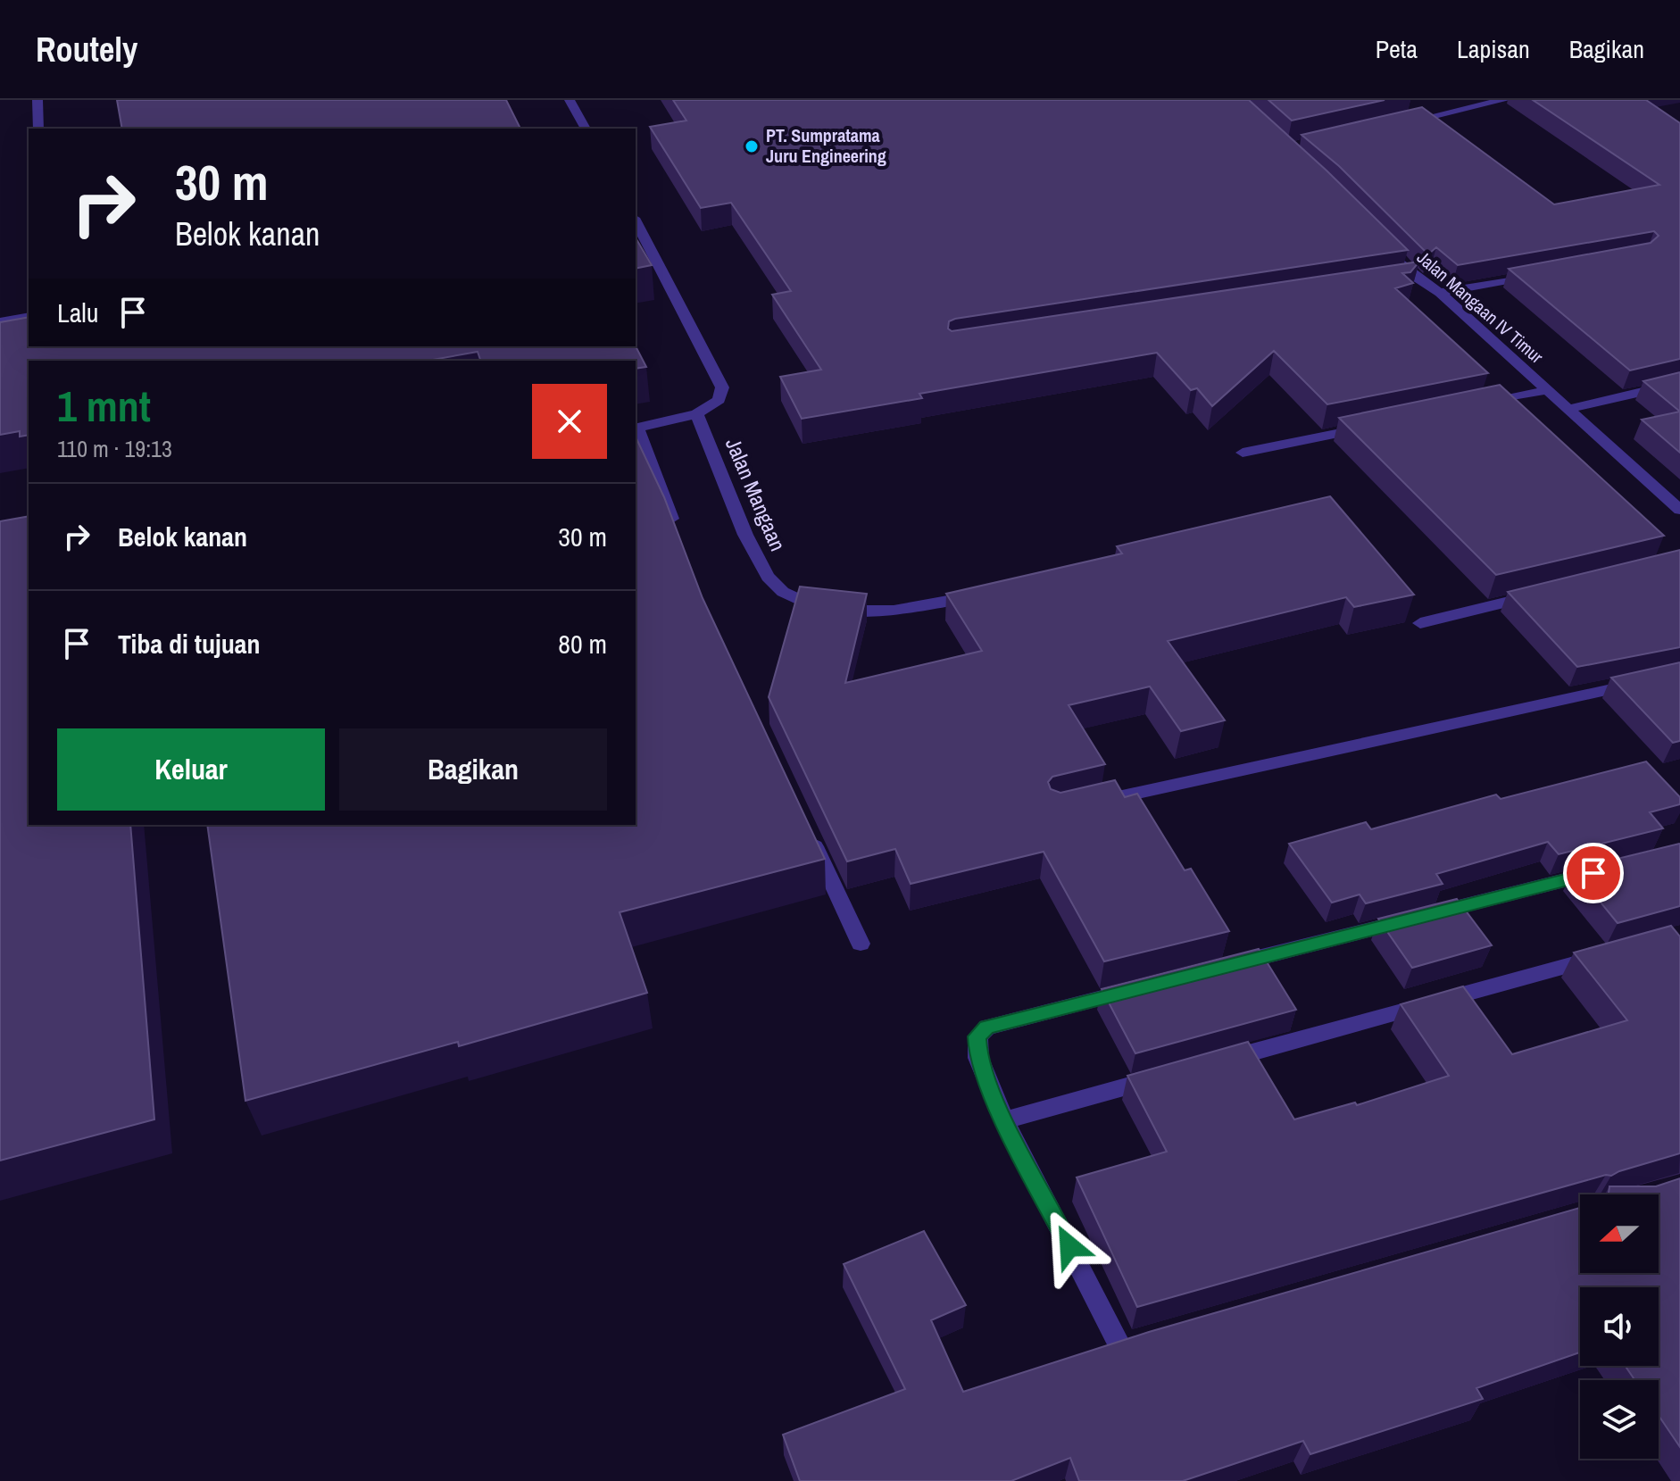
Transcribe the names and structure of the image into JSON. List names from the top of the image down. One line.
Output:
{"streets":{"street":["Jalan Mangaan IV Timur","Jalan Mangaan"]},"places":["PT. Sumpratama Juru Engineering"],"north":"left","page":{"header":"Routely","nav":["Peta","Lapisan","Bagikan"],"turn":["30 m","Belok kanan"],"then":"Lalu","heading":["1 mnt","110 m · 19:13"],"list":[{"name":"Belok kanan","value":"30 m"},{"name":"Tiba di tujuan","value":"80 m"}],"buttons":["Keluar","Bagikan"]}}
